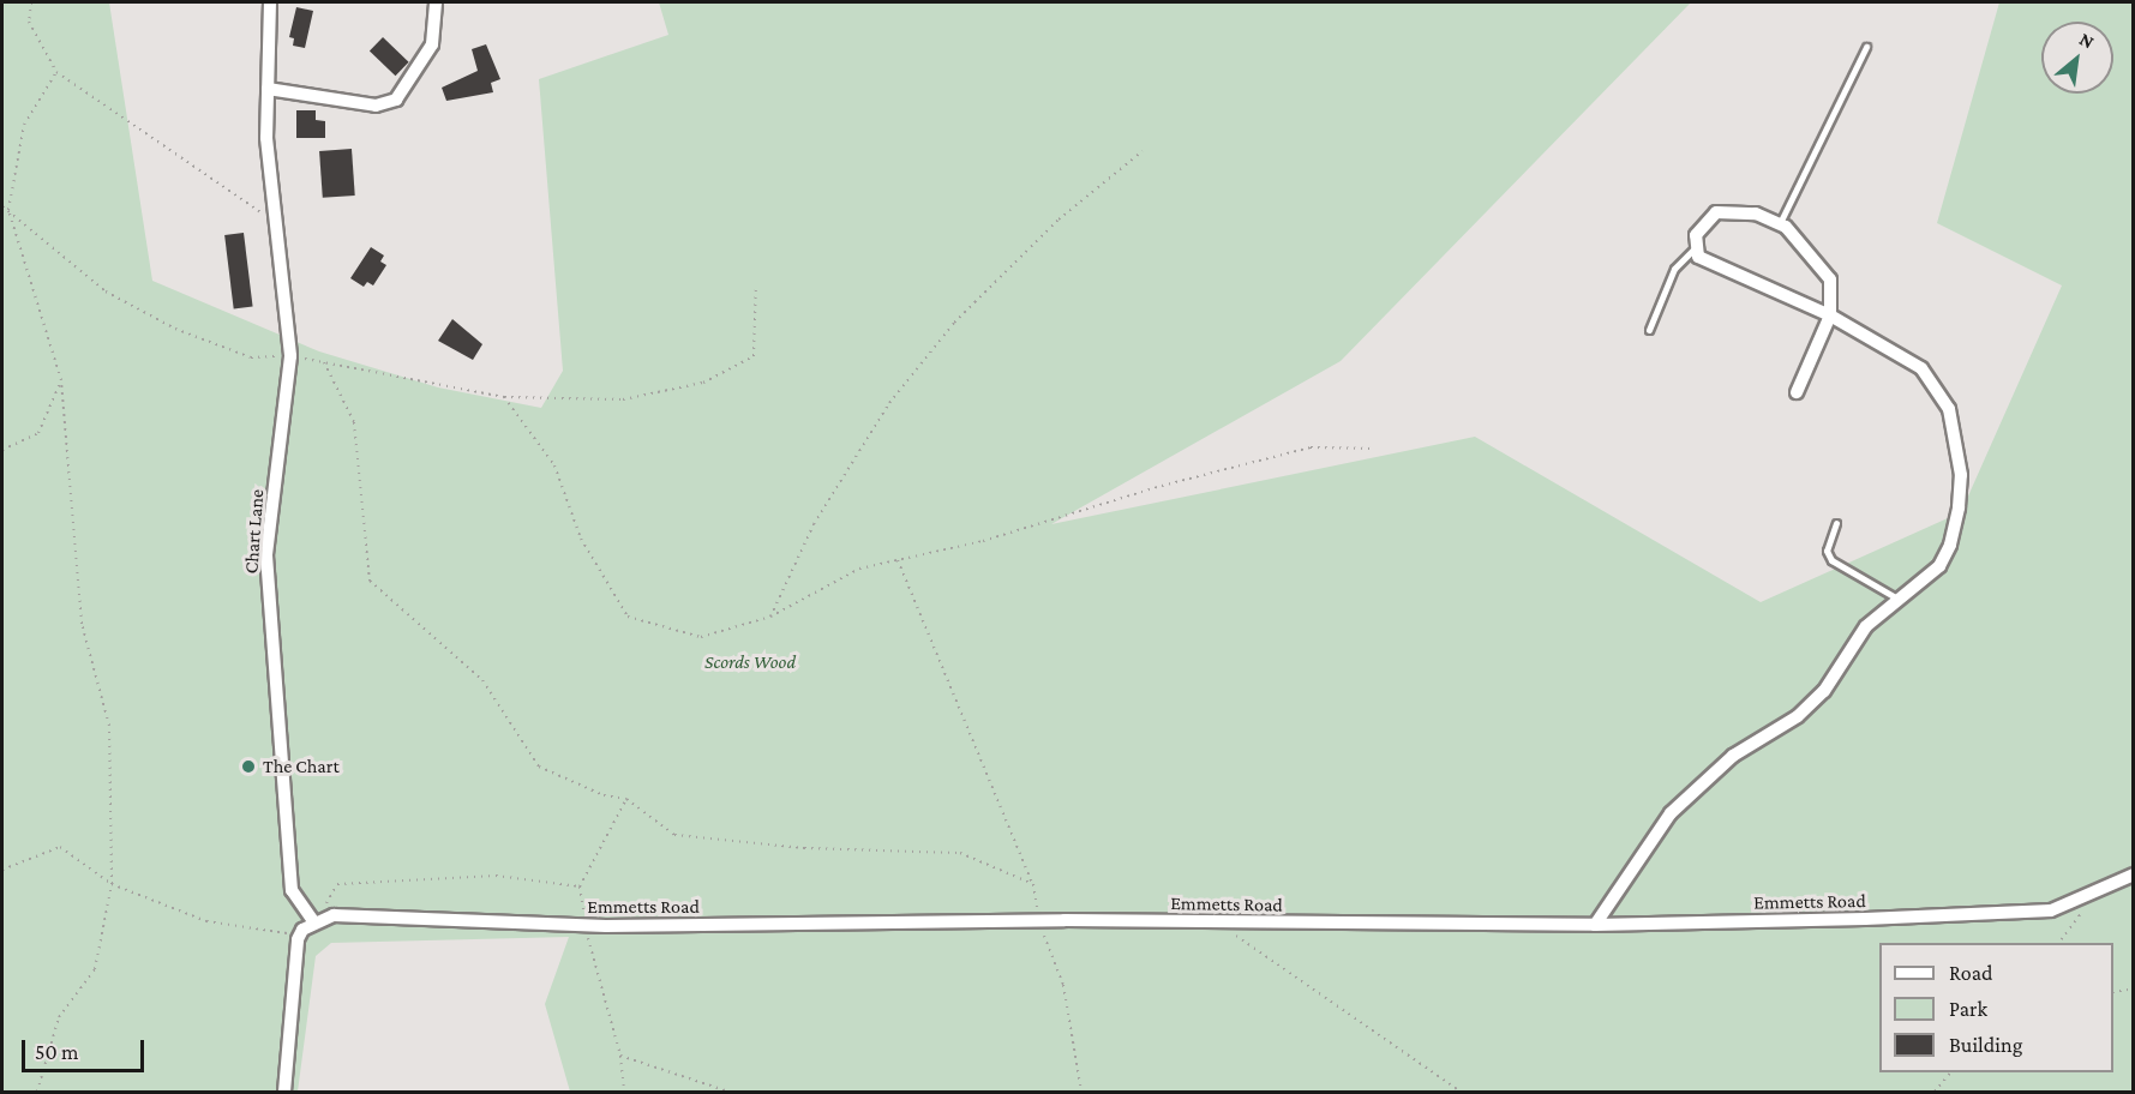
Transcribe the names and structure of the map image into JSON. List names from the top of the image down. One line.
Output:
{"streets":{"street":["Chart Lane","Emmetts Road"]},"crossings":[["Chart Lane","Emmetts Road"]],"parks":["Scords Wood"],"places":["The Chart"],"legend":["Road","Park","Building"],"scale_bar":"50 m","north":"top right"}
